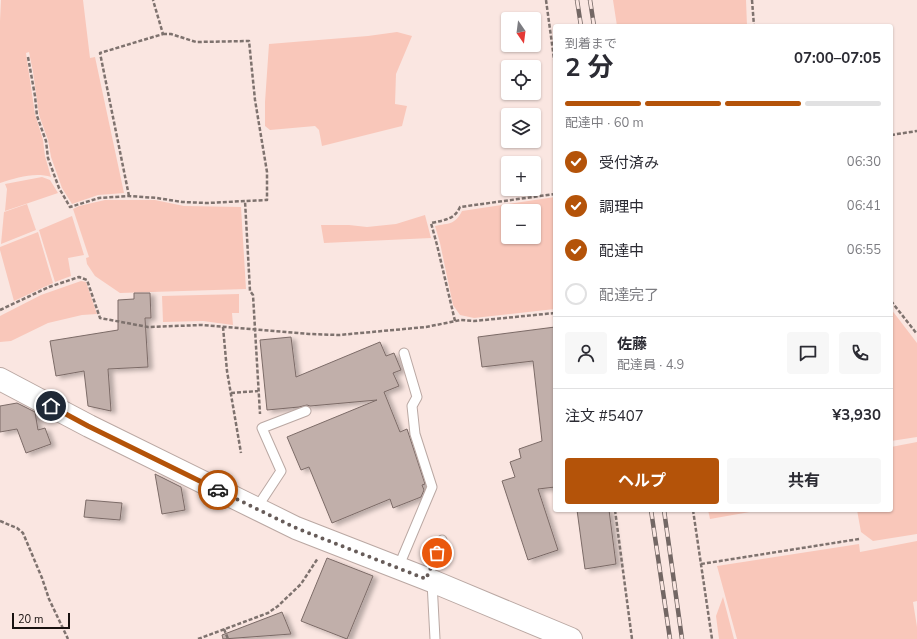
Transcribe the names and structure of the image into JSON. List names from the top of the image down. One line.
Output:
{"scale_bar":"20 m","north":"bottom","page":{"map_buttons":["+","−"],"heading":["2 分","到着まで","07:00–07:05"],"panel":["佐藤","配達員 · 4.9","注文 #5407","¥3,930"],"bar":"配達中 · 60 m","list":[["受付済み","06:30"],["調理中","06:41"],["配達中","06:55"],"配達完了"],"buttons":["ヘルプ","共有"],"scale":"20 m"}}
